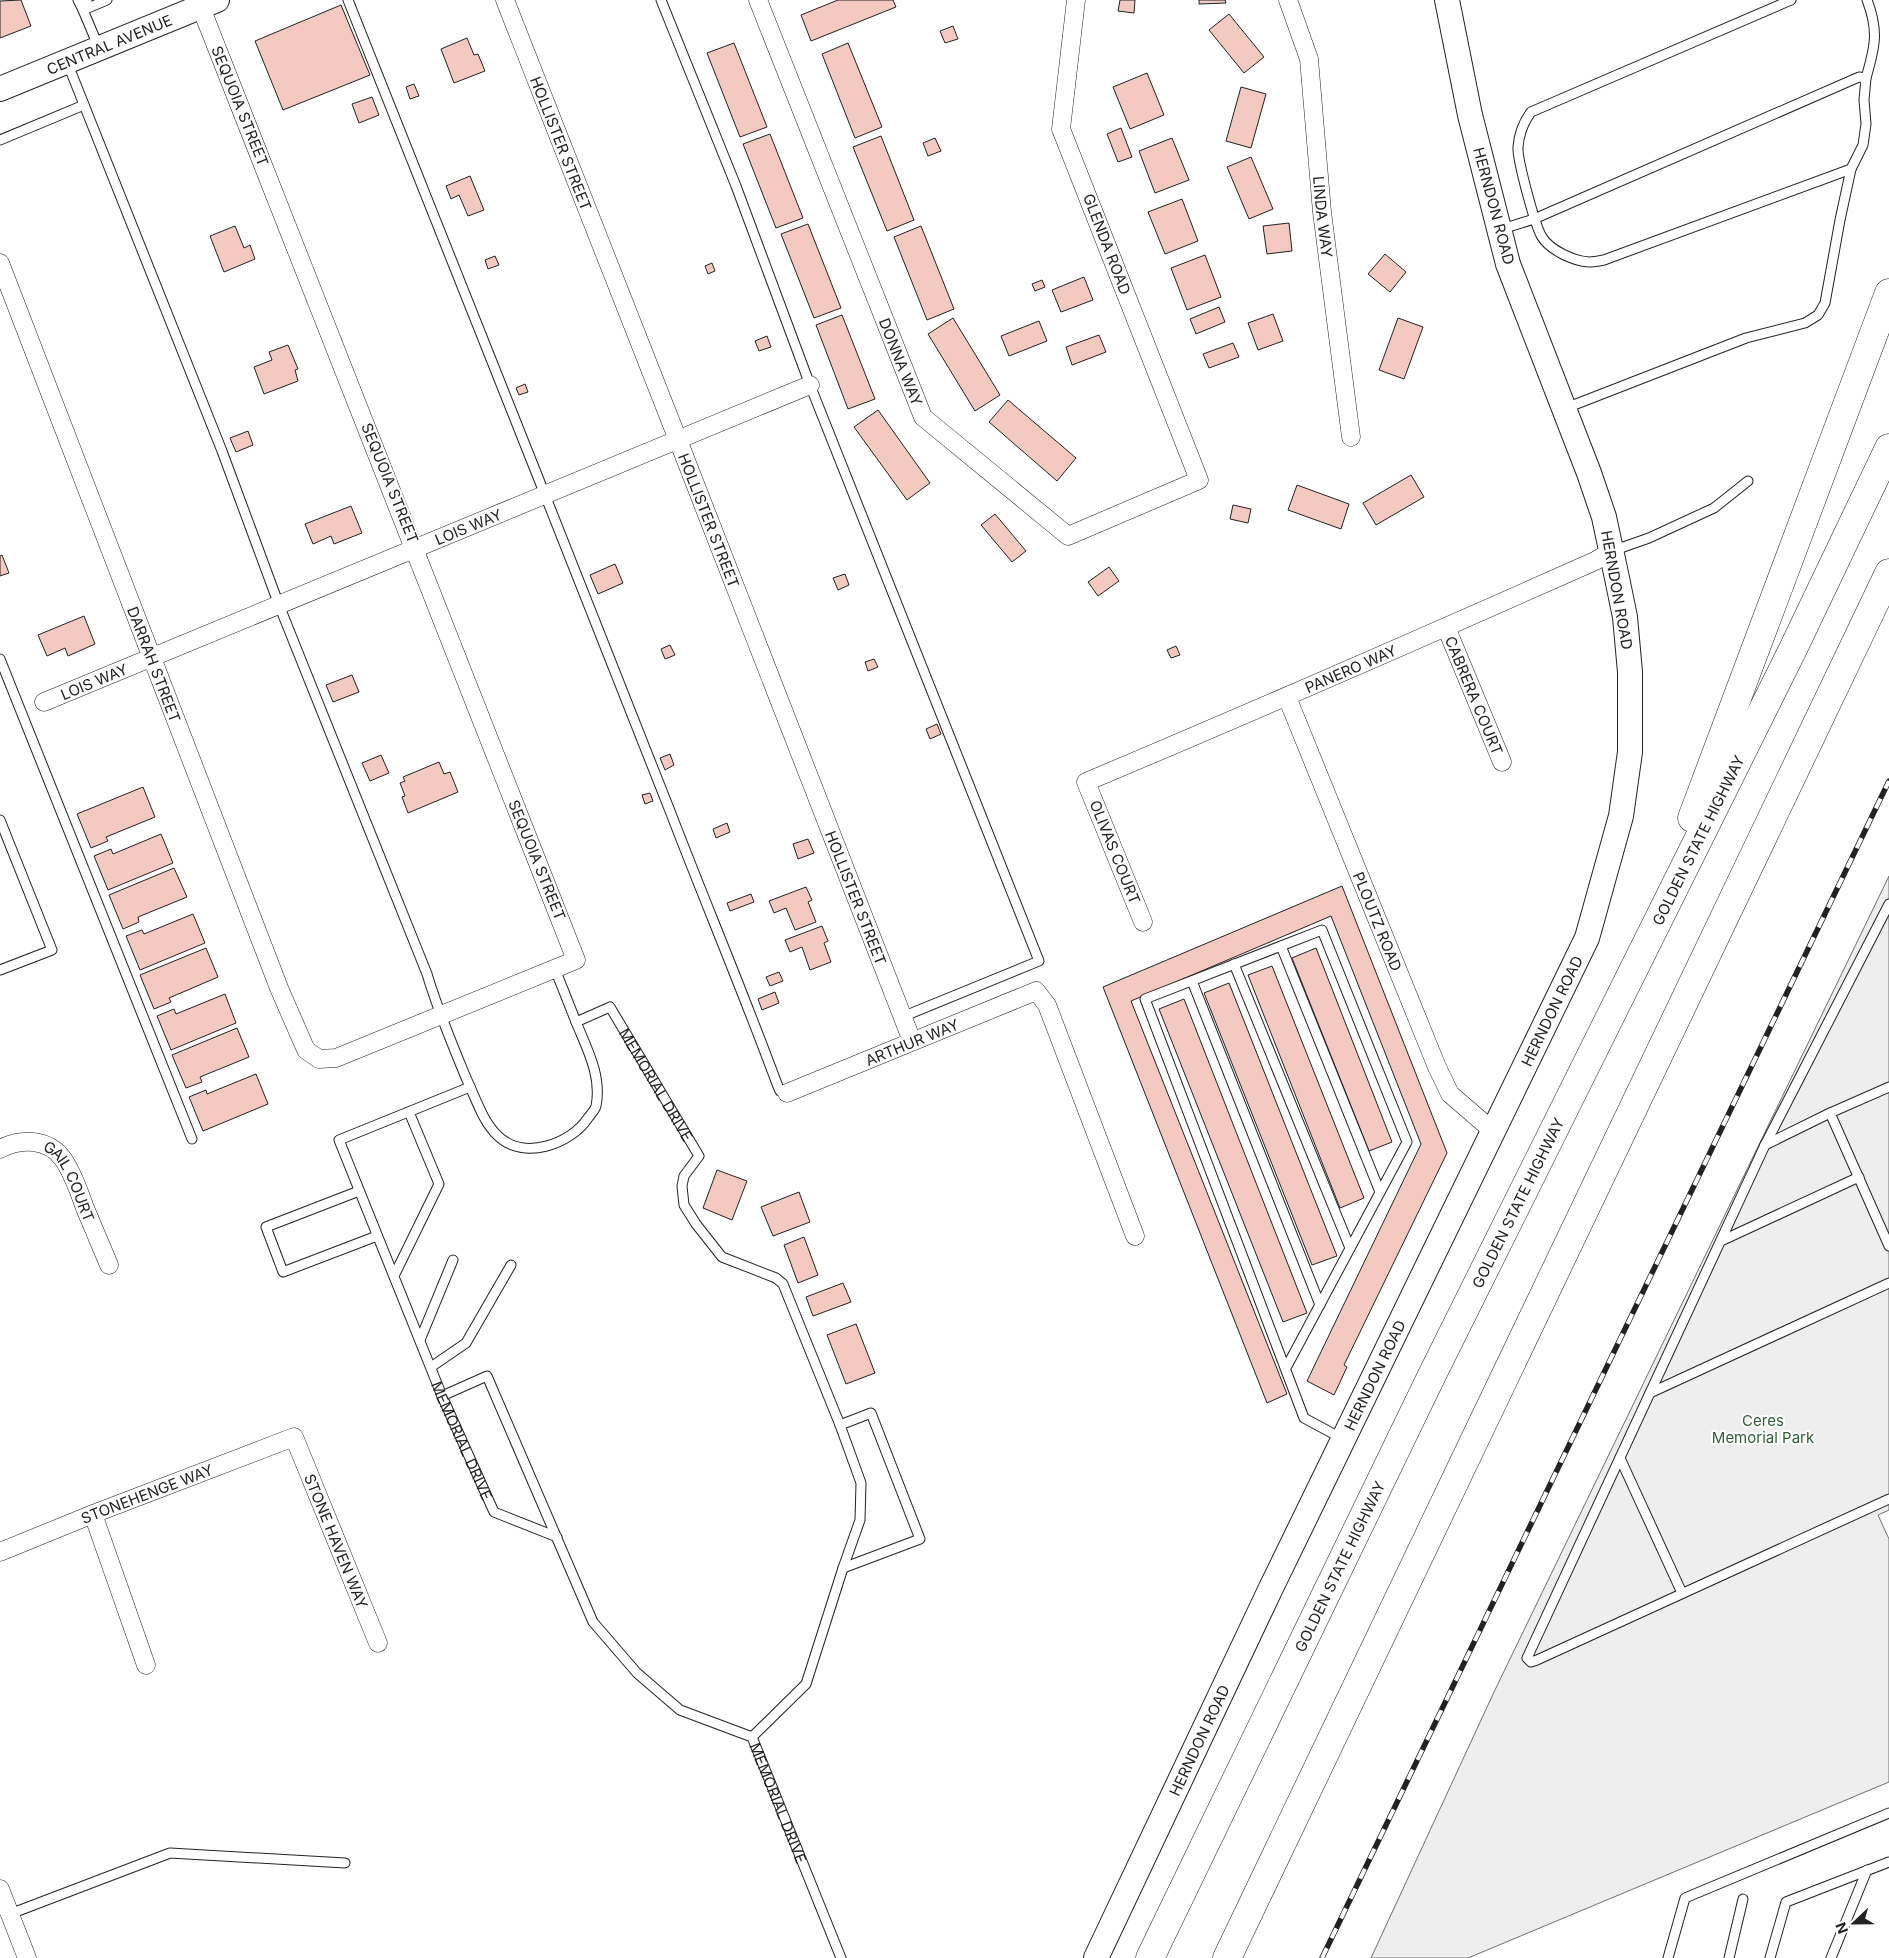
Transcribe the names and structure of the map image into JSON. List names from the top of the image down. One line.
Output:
{"streets":{"highway":["GOLDEN STATE HIGHWAY"],"street":["CENTRAL AVENUE","SEQUOIA STREET","HOLLISTER STREET","HERNDON ROAD","LINDA WAY","GLENDA ROAD","DONNA WAY","LOIS WAY","DARRAH STREET","PANERO WAY","CABRERA COURT","OLIVAS COURT","PLOUTZ ROAD","ARTHUR WAY","GAIL COURT","STONEHENGE WAY","STONE HAVEN WAY"],"lane":["MEMORIAL DRIVE"]},"crossings":[["CENTRAL AVENUE","SEQUOIA STREET"],["SEQUOIA STREET","LOIS WAY"],["HOLLISTER STREET","LOIS WAY"],["HOLLISTER STREET","ARTHUR WAY"],["HERNDON ROAD","PANERO WAY"],["HERNDON ROAD","PLOUTZ ROAD"],["GLENDA ROAD","DONNA WAY"],["LOIS WAY","DARRAH STREET"],["PANERO WAY","CABRERA COURT"],["PANERO WAY","OLIVAS COURT"],["PANERO WAY","PLOUTZ ROAD"],["STONEHENGE WAY","STONE HAVEN WAY"]],"parks":["Ceres Memorial Park"],"north":"left"}
